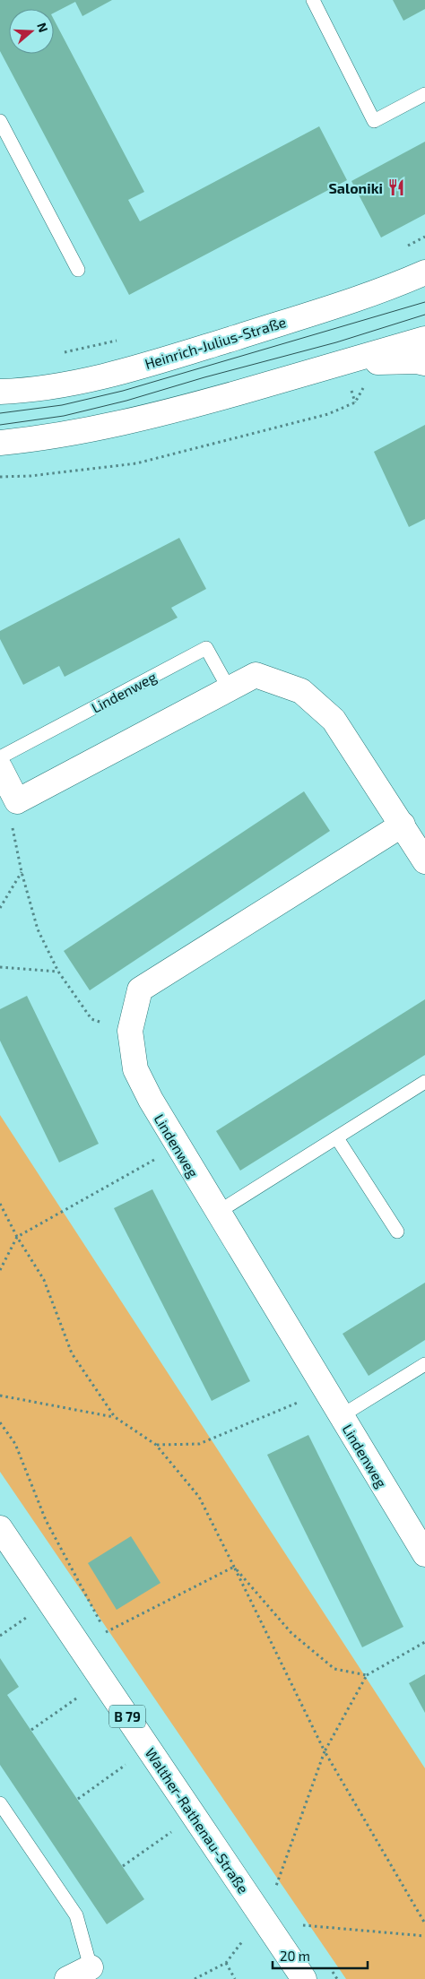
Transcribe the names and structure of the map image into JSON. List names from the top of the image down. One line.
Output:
{"streets":{"street":["Heinrich-Julius-Straße","Lindenweg","B 79","Walther-Rathenau-Straße"]},"places":{"restaurant":["Saloniki"]},"scale_bar":"20 m","north":"right"}
